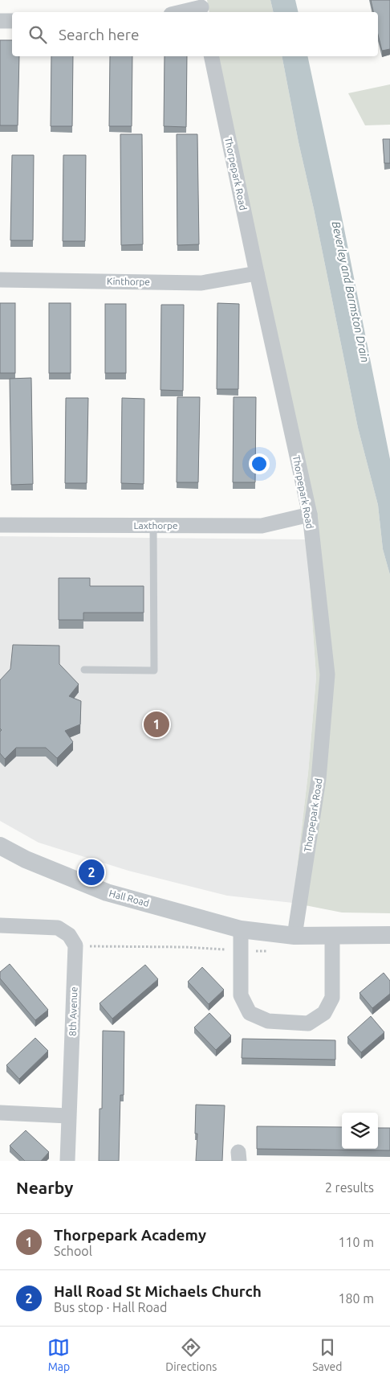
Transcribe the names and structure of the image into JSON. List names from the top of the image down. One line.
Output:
{"streets":{"street":["Thorpepark Road","Kinthorpe","Laxthorpe","Hall Road","8th Avenue"]},"crossings":[["Thorpepark Road","Kinthorpe"],["Thorpepark Road","Laxthorpe"],["Thorpepark Road","Hall Road"]],"water":["Beverley and Barmston Drain"],"page":{"search":"Search here","pins":["1","2"],"heading":["Nearby","2 results"],"list":[{"mark":"1","name":"Thorpepark Academy","note":"School","value":"110 m"},{"mark":"2","name":"Hall Road St Michaels Church","note":"Bus stop · Hall Road","value":"180 m"}],"nav":["Map","Directions","Saved"]}}
